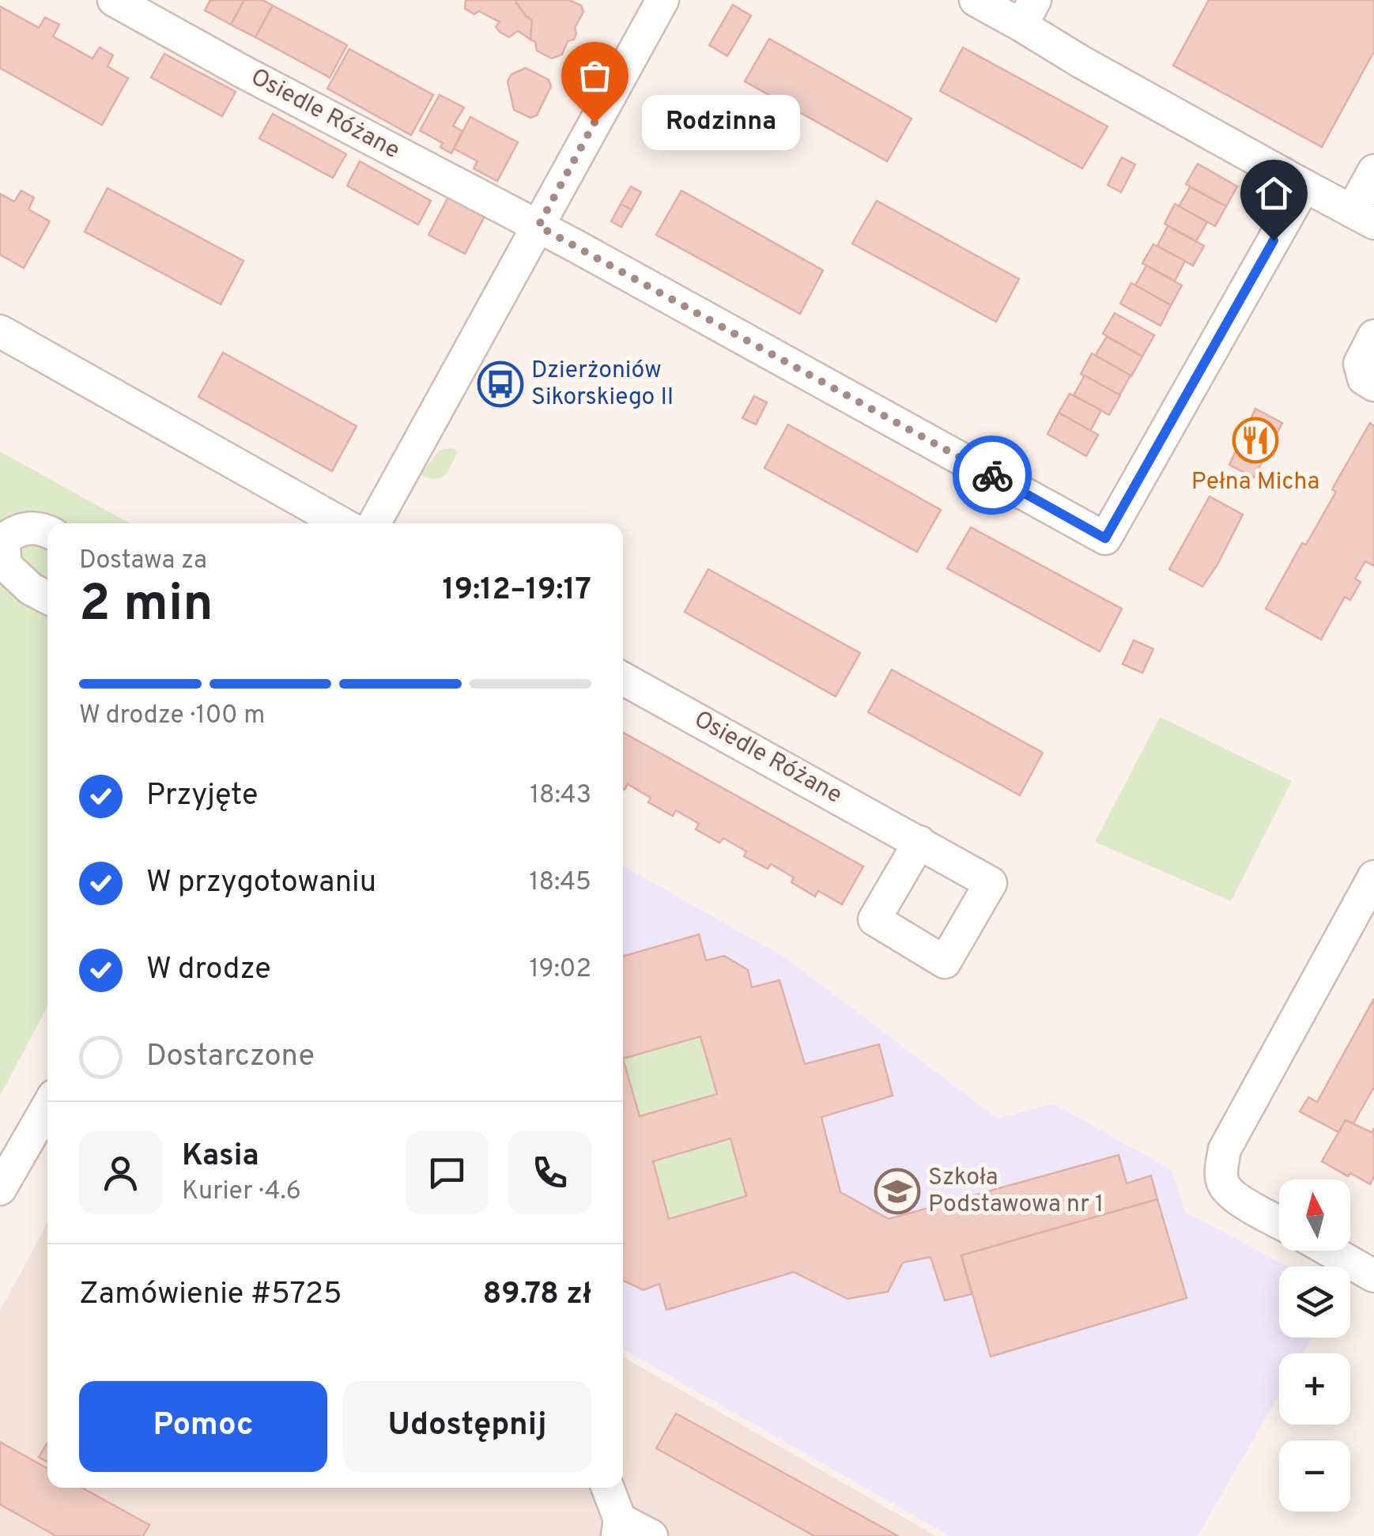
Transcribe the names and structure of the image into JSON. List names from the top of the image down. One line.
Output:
{"streets":{"street":["Osiedle Różane"]},"places":{"other":["Rodzinna"],"bus stop":["Dzierżoniów Sikorskiego II"],"restaurant":["Pełna Micha"],"school or university":["Szkoła Podstawowa nr 1"]},"north":"top","page":{"bubble":"Rodzinna","heading":["2 min","Dostawa za","19:12–19:17"],"panel":["Kasia","Kurier · 4.6","Zamówienie #5725","89.78 zł"],"bar":"W drodze · 100 m","list":[["Przyjęte","18:43"],["W przygotowaniu","18:45"],["W drodze","19:02"],"Dostarczone"],"map_buttons":["+","−"],"buttons":["Pomoc","Udostępnij"]}}
